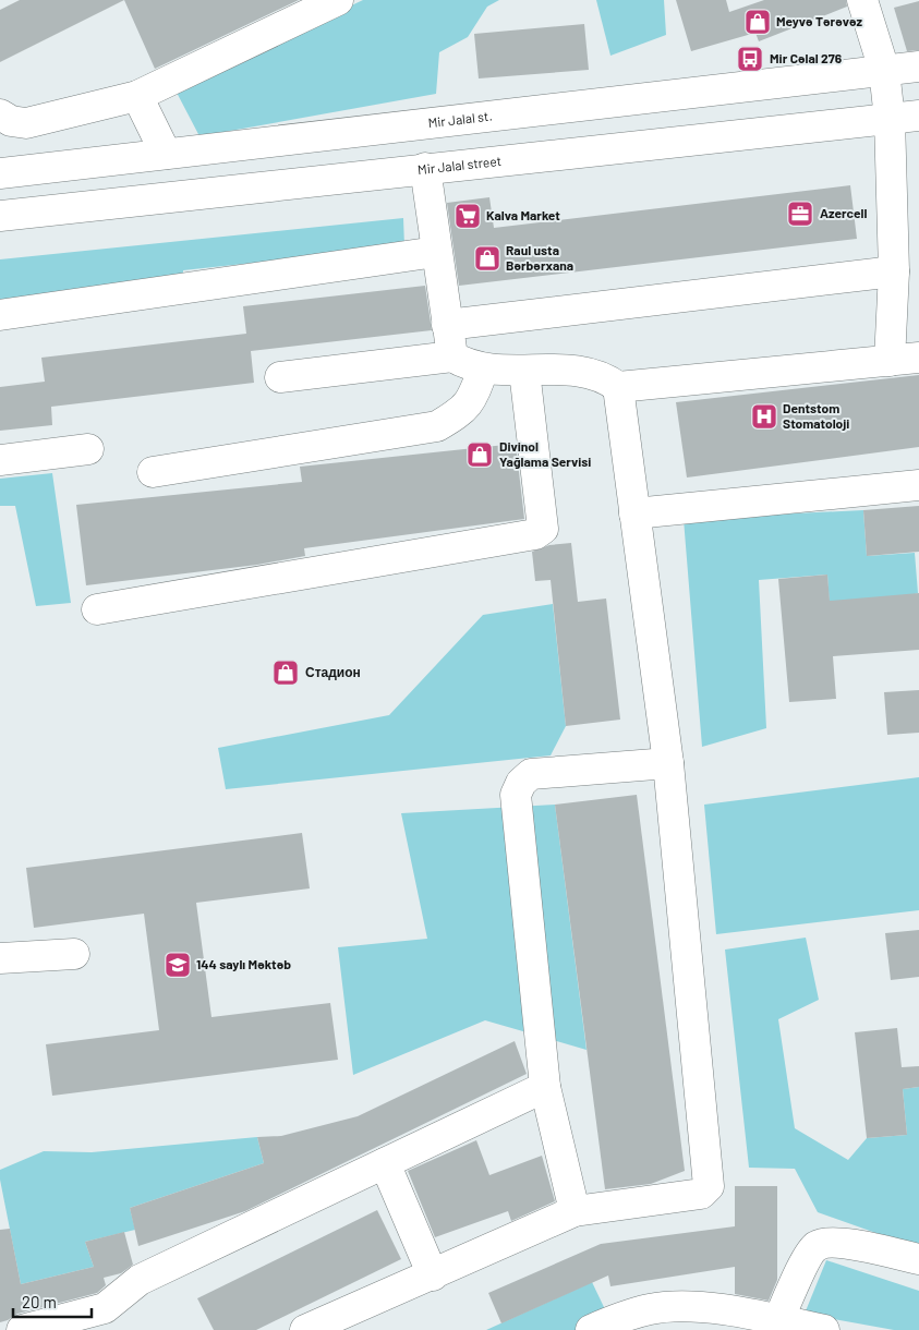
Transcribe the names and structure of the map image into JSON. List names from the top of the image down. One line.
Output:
{"streets":{"street":["Mir Jalal st.","Mir Jalal street"]},"places":{"shop":["Meyvə Tərəvəz","Raul usta Bərbərxana","Divinol Yağlama Servisi","Стадион"],"bus stop":["Mir Cəlal 276"],"office":["Azercell"],"supermarket":["Kalva Market"],"hospital":["Dentstom Stomatoloji"],"school or university":["144 saylı Məktəb"]},"scale_bar":"20 m"}
